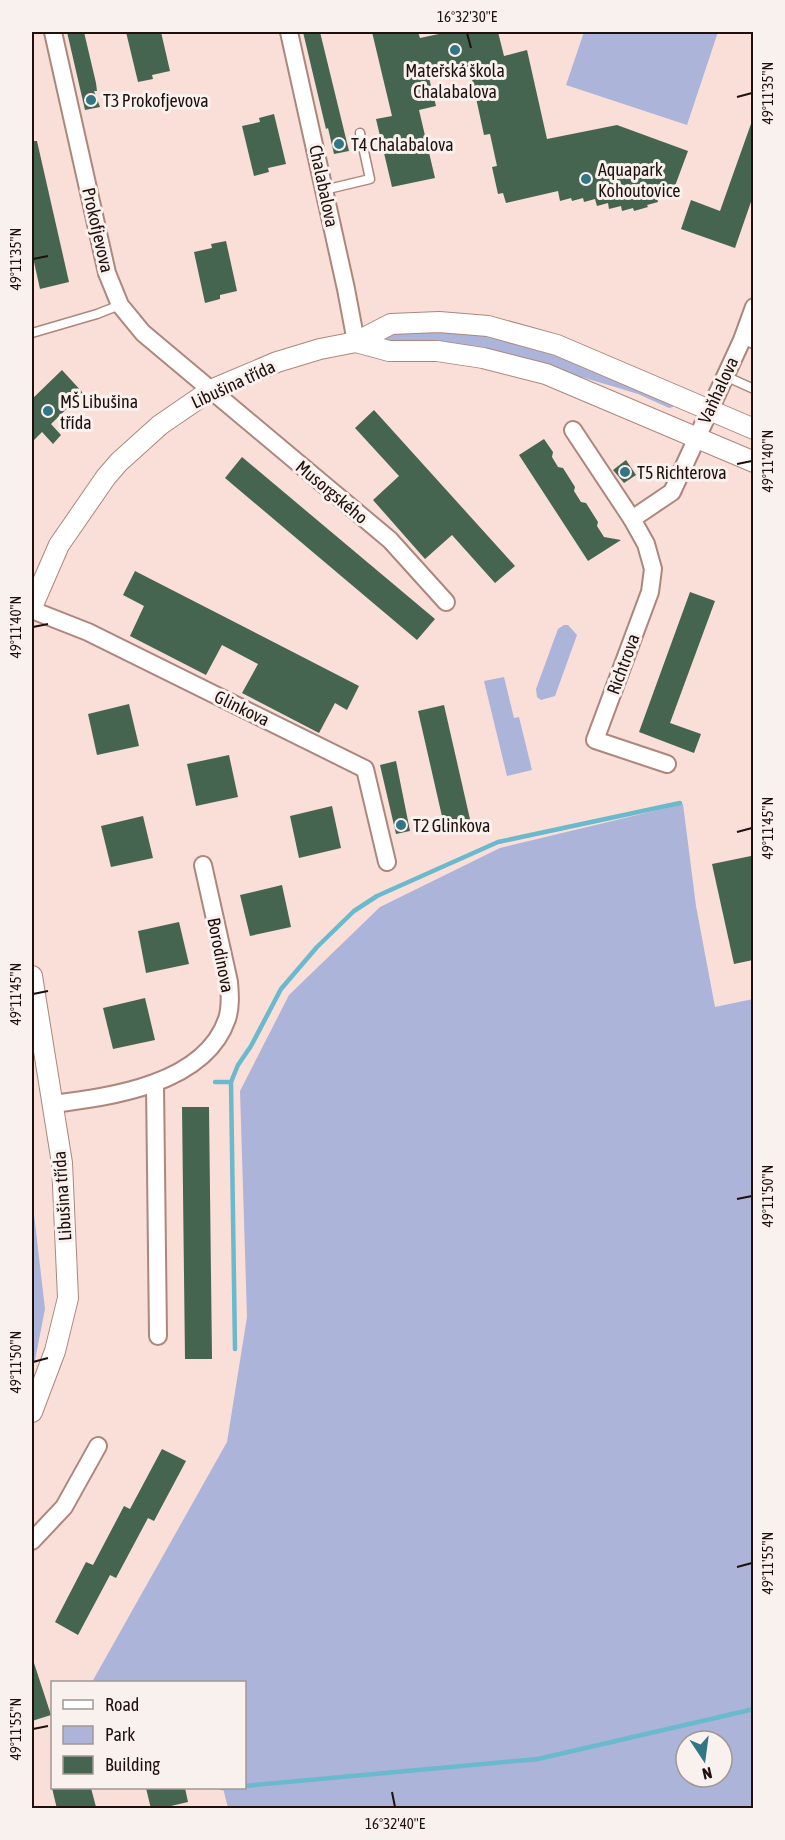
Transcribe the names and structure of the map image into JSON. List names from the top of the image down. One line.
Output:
{"streets":{"street":["Chalabalova","Prokofjevova","Libušina třída","Vaňhalova","Musorgského","Richtrova","Glinkova","Borodinova"]},"crossings":[["Chalabalova","Libušina třída"],["Prokofjevova","Libušina třída"],["Prokofjevova","Musorgského"],["Libušina třída","Vaňhalova"],["Libušina třída","Musorgského"],["Libušina třída","Glinkova"],["Libušina třída","Borodinova"]],"places":["Mateřská škola Chalabalova","T3 Prokofjevova","T4 Chalabalova","Aquapark Kohoutovice","MŠ Libušina třída","T5 Richterova","T2 Glinkova"],"legend":["Road","Park","Building"],"north":"bottom","coordinates":["16°32'30\"E","49°11'35\"N","49°11'40\"N","49°11'45\"N","49°11'50\"N","49°11'55\"N","16°32'40\"E"]}
